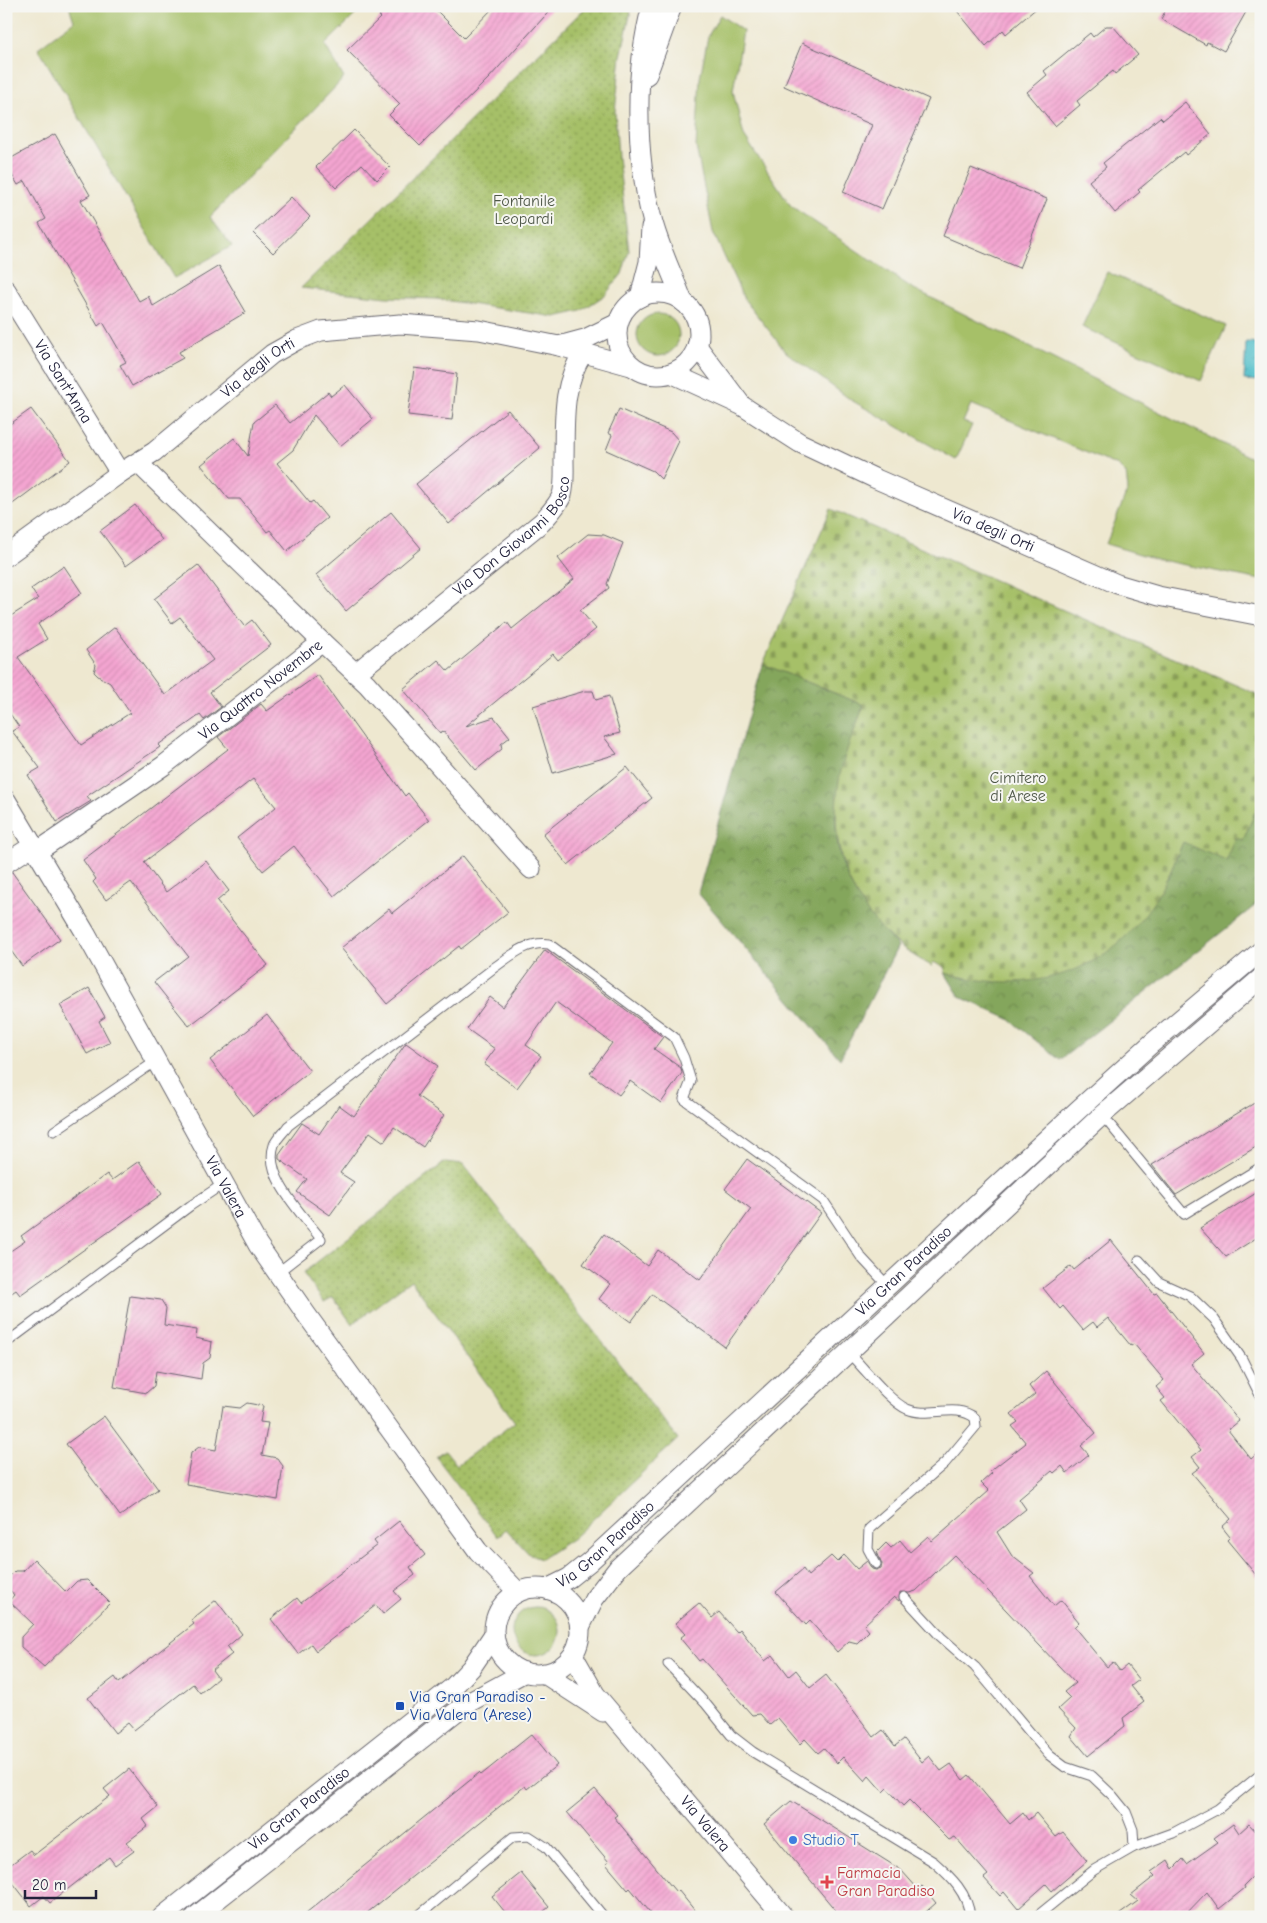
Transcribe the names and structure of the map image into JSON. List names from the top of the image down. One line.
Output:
{"streets":{"street":["Via degli Orti","Via Sant'Anna","Via Don Giovanni Bosco","Via Quattro Novembre","Via Valera","Via Gran Paradiso"]},"crossings":[["Via degli Orti","Via Sant'Anna"],["Via degli Orti","Via Don Giovanni Bosco"],["Via degli Orti","Via Quattro Novembre"],["Via Quattro Novembre","Via Valera"],["Via Valera","Via Gran Paradiso"]],"parks":["Fontanile Leopardi","Cimitero di Arese"],"places":{"transit":["Via Gran Paradiso - Via Valera (Arese)"],"other":["Studio T"],"health":["Farmacia Gran Paradiso"]},"scale_bar":"20 m"}
